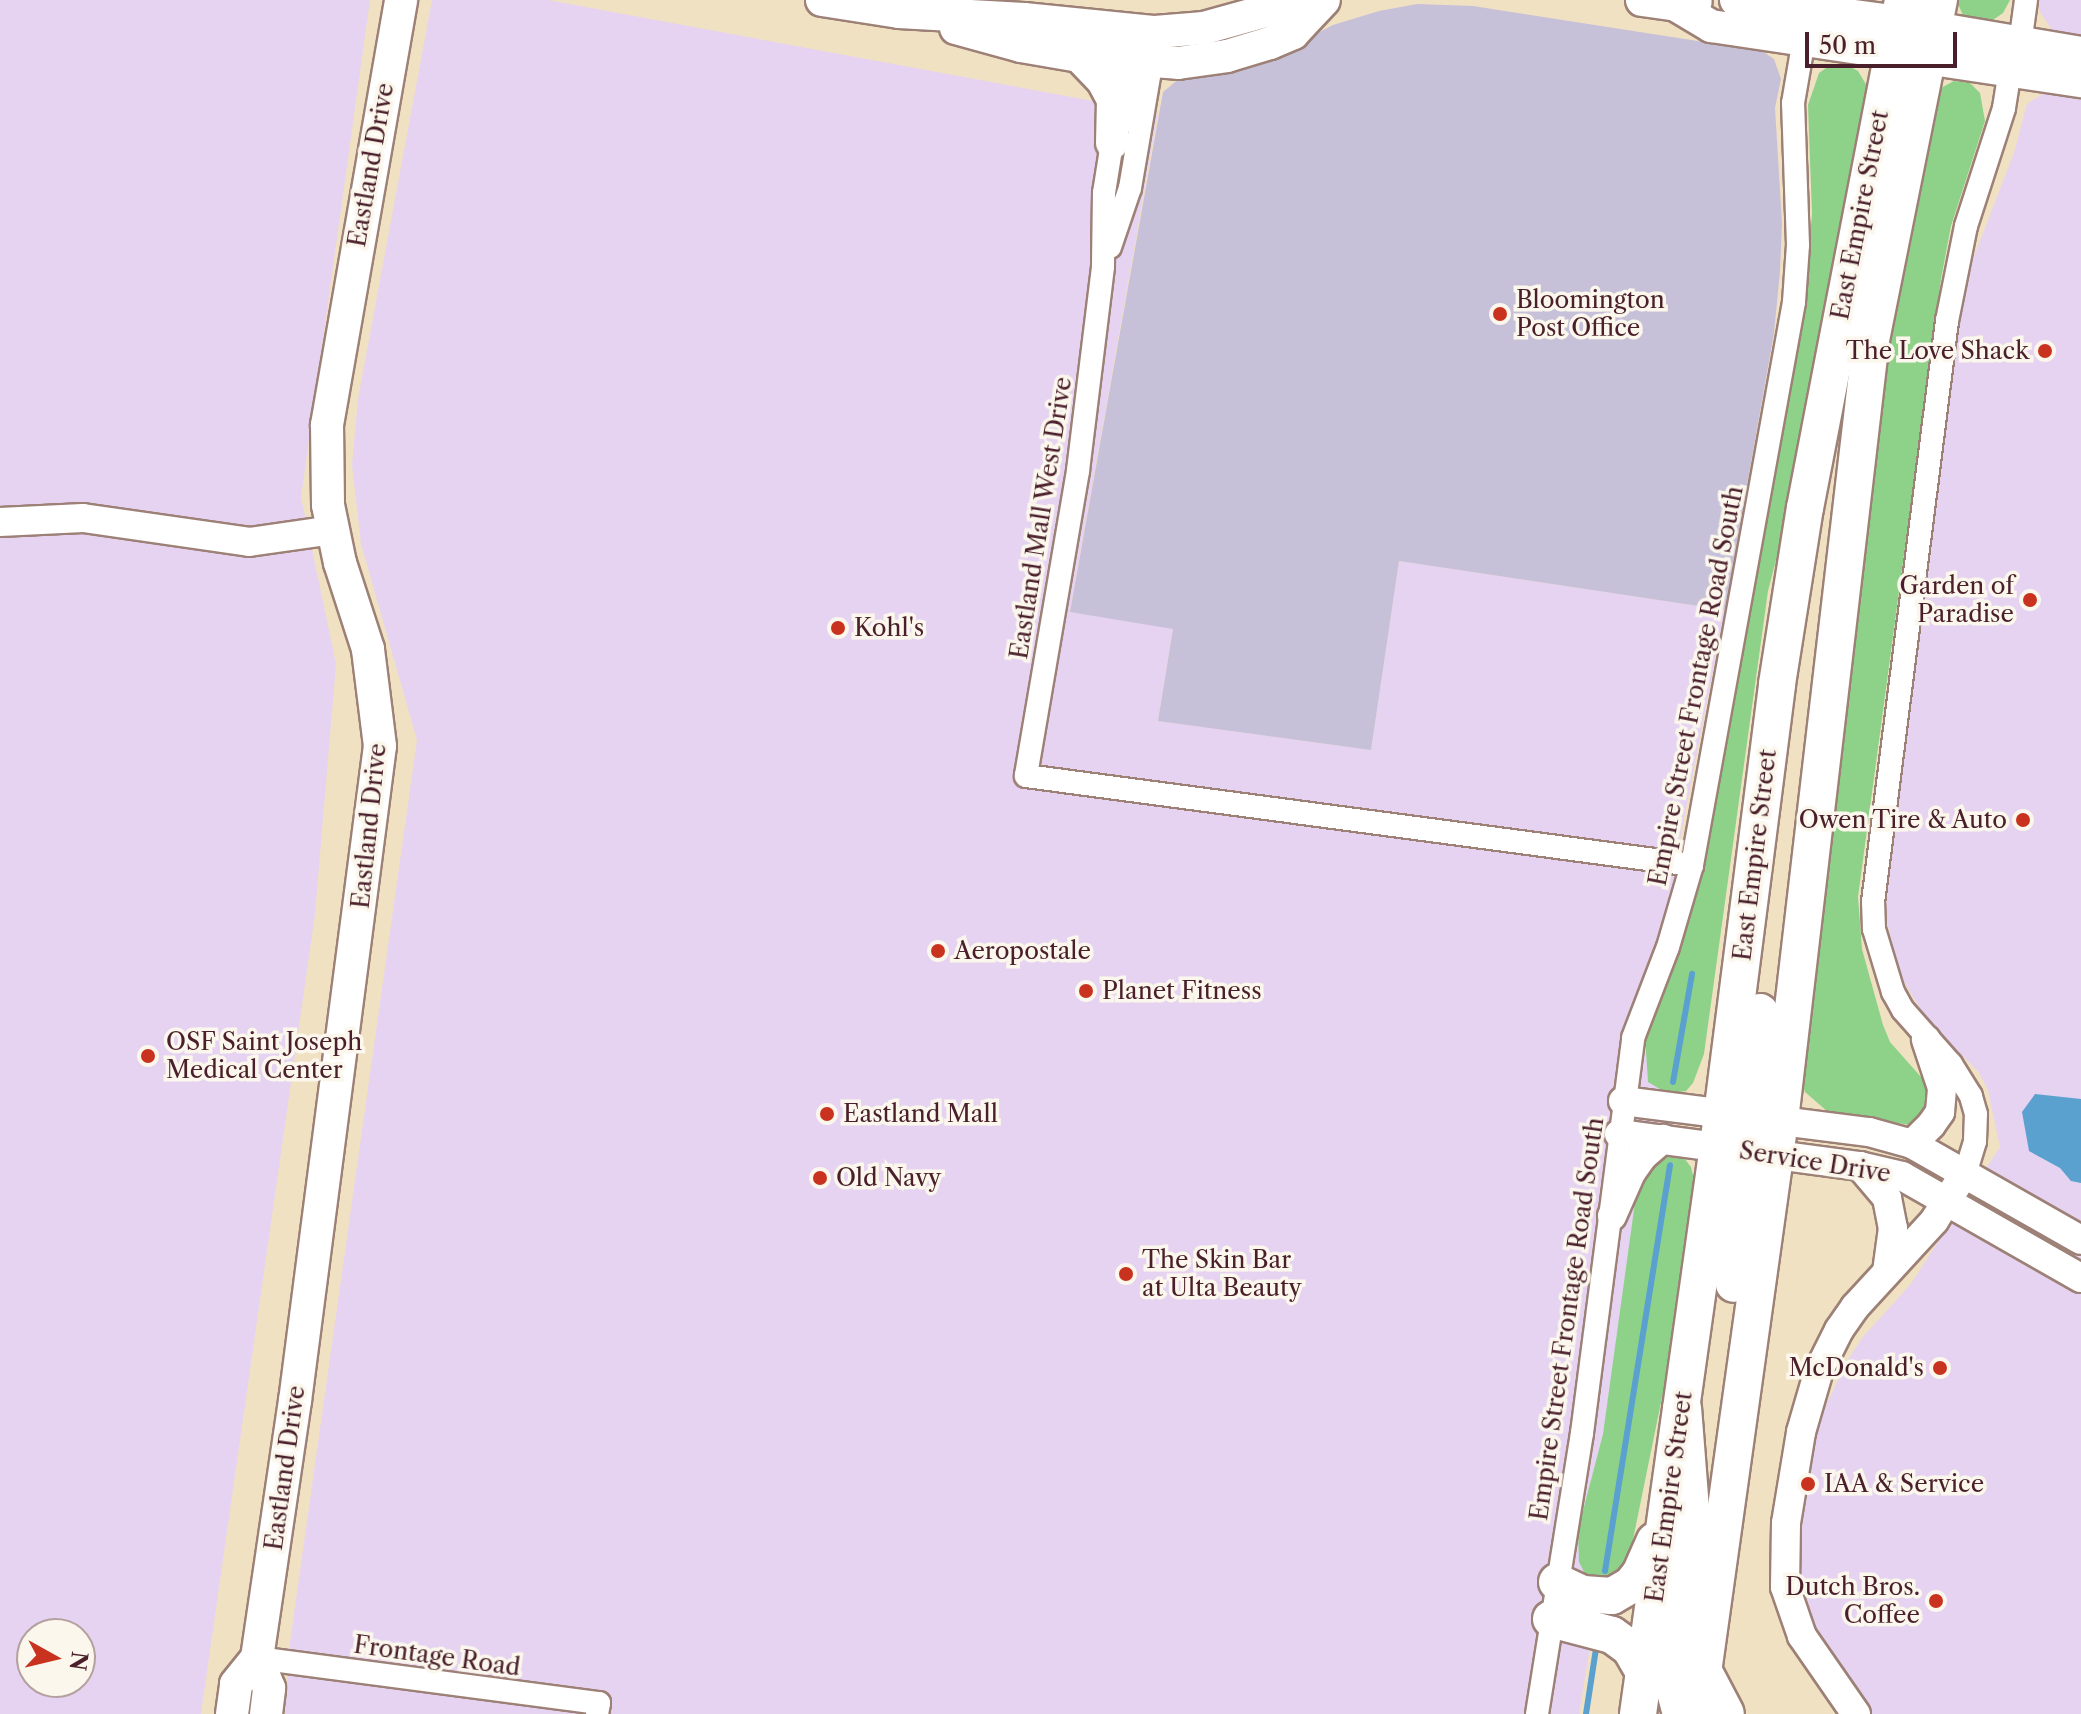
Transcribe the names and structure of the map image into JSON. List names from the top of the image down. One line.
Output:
{"streets":{"main road":["Eastland Drive","East Empire Street"],"street":["Eastland Mall West Drive","Empire Street Frontage Road South","Service Drive","Frontage Road"]},"crossings":[["Eastland Drive","Frontage Road"],["East Empire Street","Service Drive"],["Eastland Mall West Drive","Empire Street Frontage Road South"],["Empire Street Frontage Road South","Service Drive"]],"places":["Bloomington Post Office","The Love Shack","Garden of Paradise","Kohl's","Owen Tire & Auto","Aeropostale","Planet Fitness","OSF Saint Joseph Medical Center","Eastland Mall","Old Navy","The Skin Bar at Ulta Beauty","McDonald's","IAA & Service","Dutch Bros. Coffee"],"scale_bar":"50 m","north":"right"}
